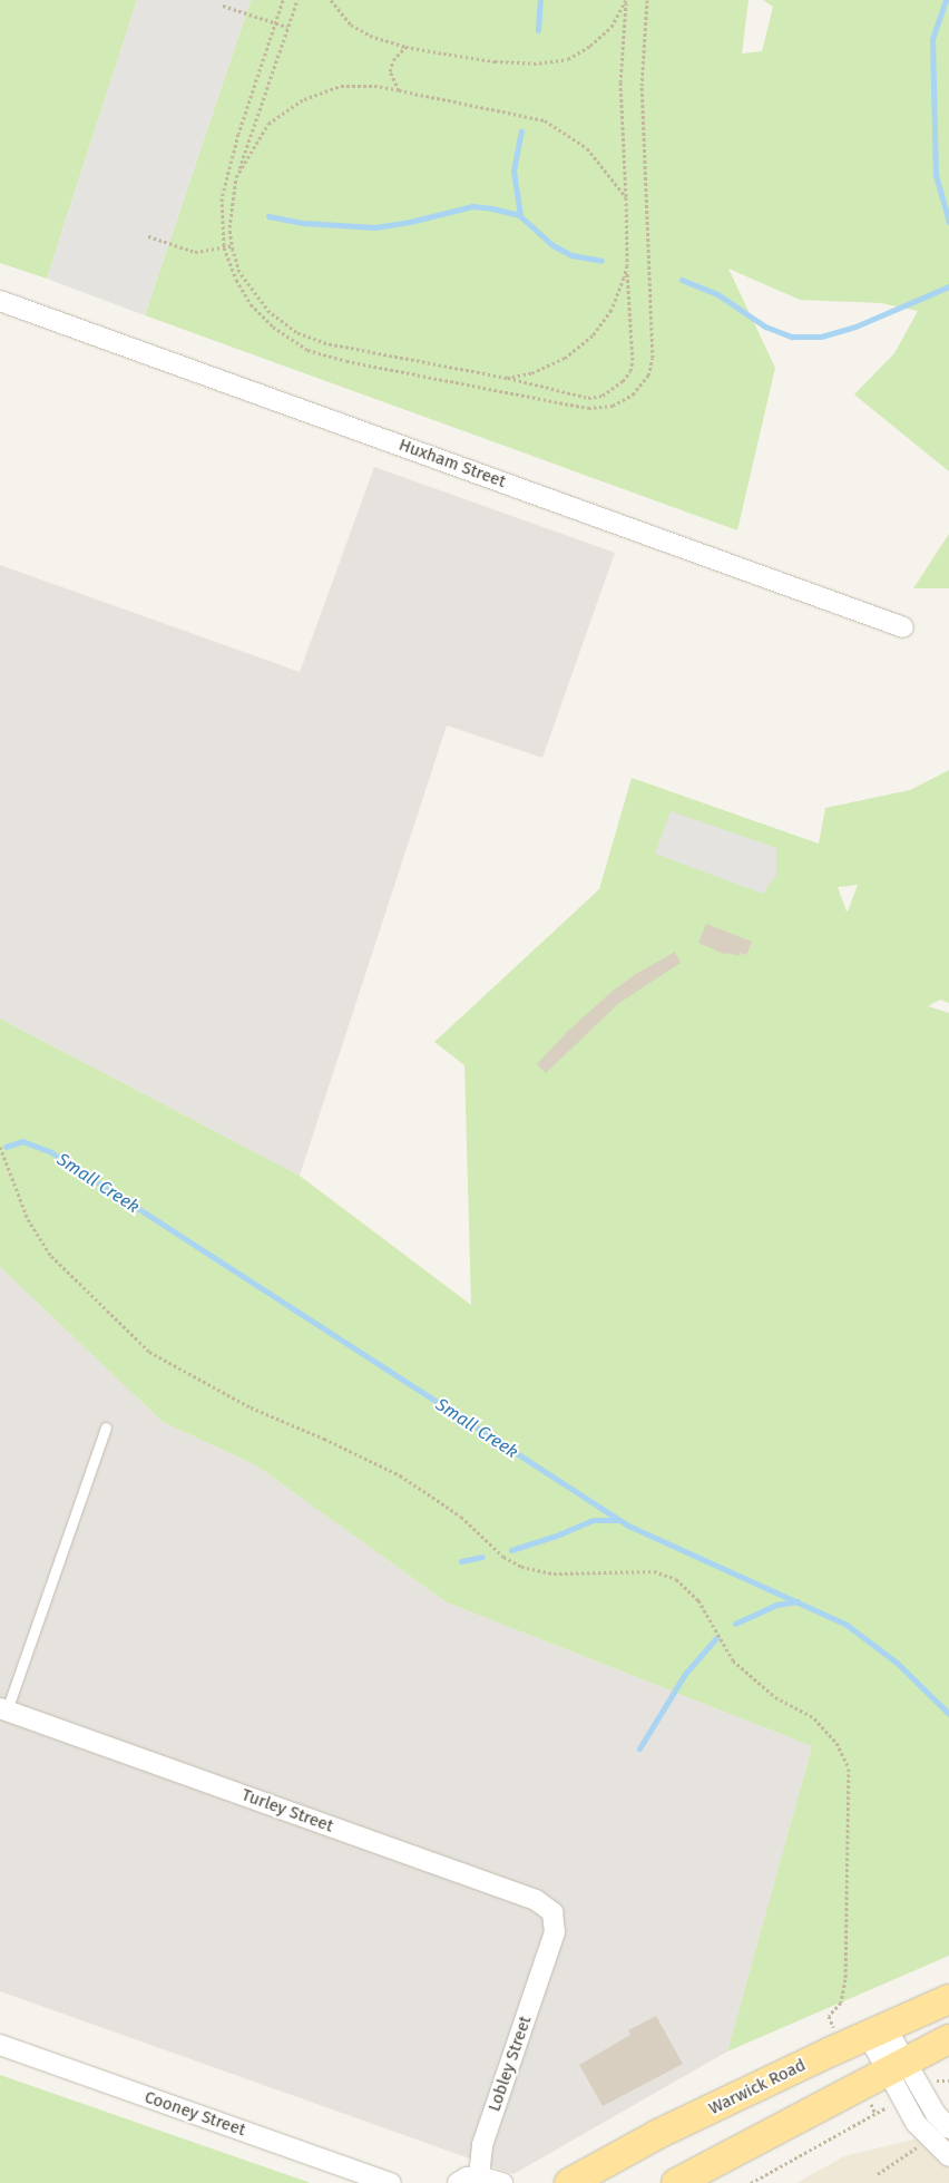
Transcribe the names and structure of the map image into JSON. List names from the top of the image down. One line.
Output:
{"streets":{"main road":["Warwick Road"],"street":["Huxham Street","Turley Street","Lobley Street","Cooney Street"]},"crossings":[["Turley Street","Lobley Street"]],"water":["Small Creek"]}
